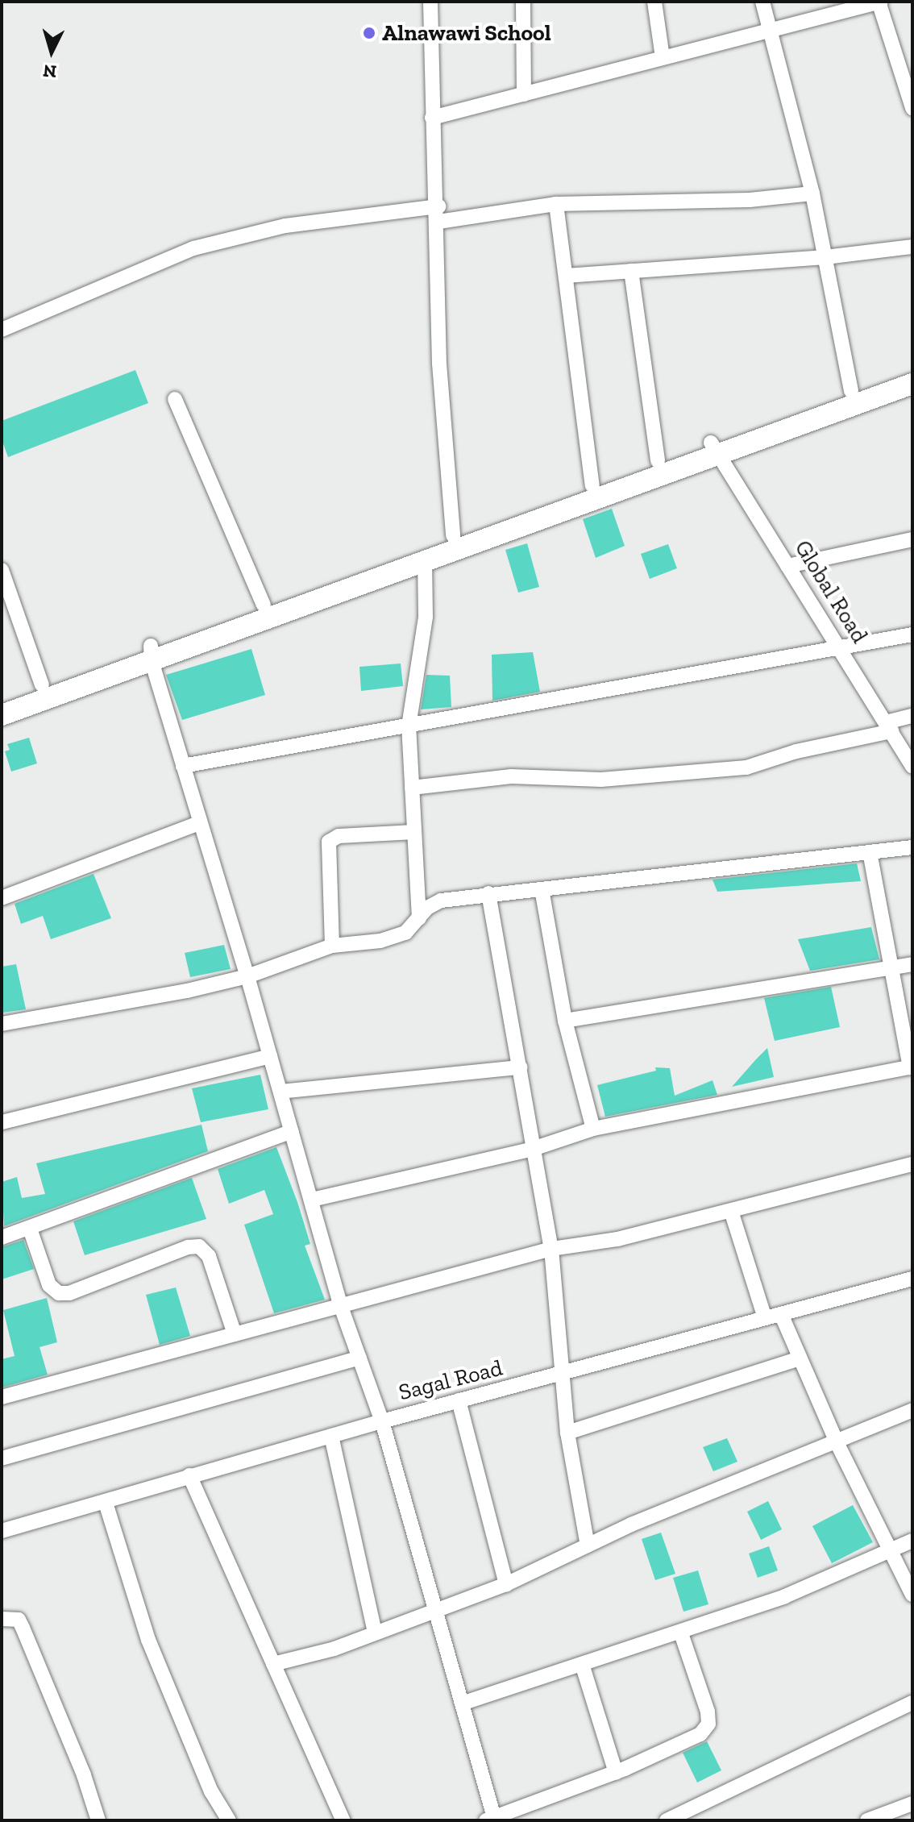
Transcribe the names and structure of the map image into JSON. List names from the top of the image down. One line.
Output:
{"streets":{"street":["Global Road","Sagal Road"]},"places":["Alnawawi School"],"north":"bottom"}
